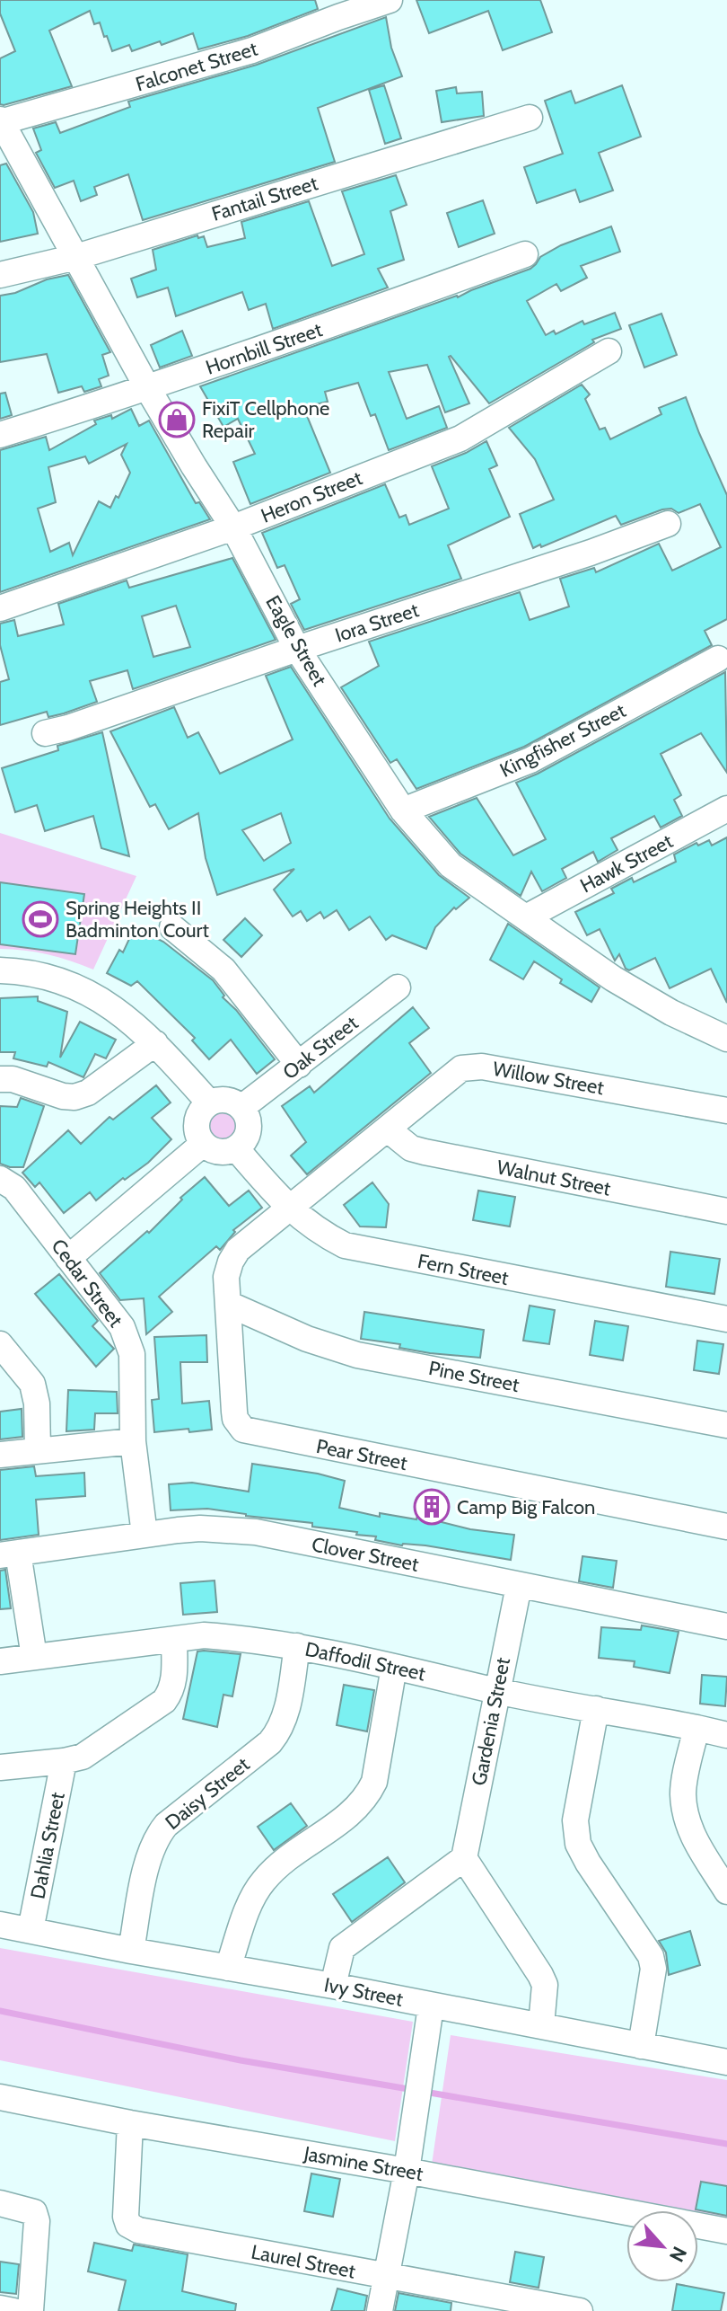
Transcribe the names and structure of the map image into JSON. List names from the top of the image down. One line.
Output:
{"streets":{"street":["Falconet Street","Fantail Street","Hornbill Street","Heron Street","Iora Street","Eagle Street","Kingfisher Street","Hawk Street","Oak Street","Willow Street","Walnut Street","Fern Street","Cedar Street","Pine Street","Pear Street","Clover Street","Daffodil Street","Gardenia Street","Daisy Street","Dahlia Street","Ivy Street","Jasmine Street","Laurel Street"]},"crossings":[["Falconet Street","Eagle Street"],["Fantail Street","Eagle Street"],["Hornbill Street","Eagle Street"],["Heron Street","Eagle Street"],["Iora Street","Eagle Street"],["Eagle Street","Kingfisher Street"],["Eagle Street","Hawk Street"],["Oak Street","Fern Street"],["Willow Street","Walnut Street"],["Willow Street","Fern Street"],["Willow Street","Pear Street"],["Fern Street","Pear Street"],["Cedar Street","Clover Street"],["Pine Street","Pear Street"],["Clover Street","Gardenia Street"],["Daffodil Street","Gardenia Street"],["Daffodil Street","Daisy Street"],["Daffodil Street","Dahlia Street"],["Daisy Street","Ivy Street"],["Dahlia Street","Ivy Street"],["Jasmine Street","Laurel Street"]],"places":{"shop":["FixiT Cellphone Repair"],"sports":["Spring Heights II Badminton Court"],"building":["Camp Big Falcon"]},"north":"bottom right"}
